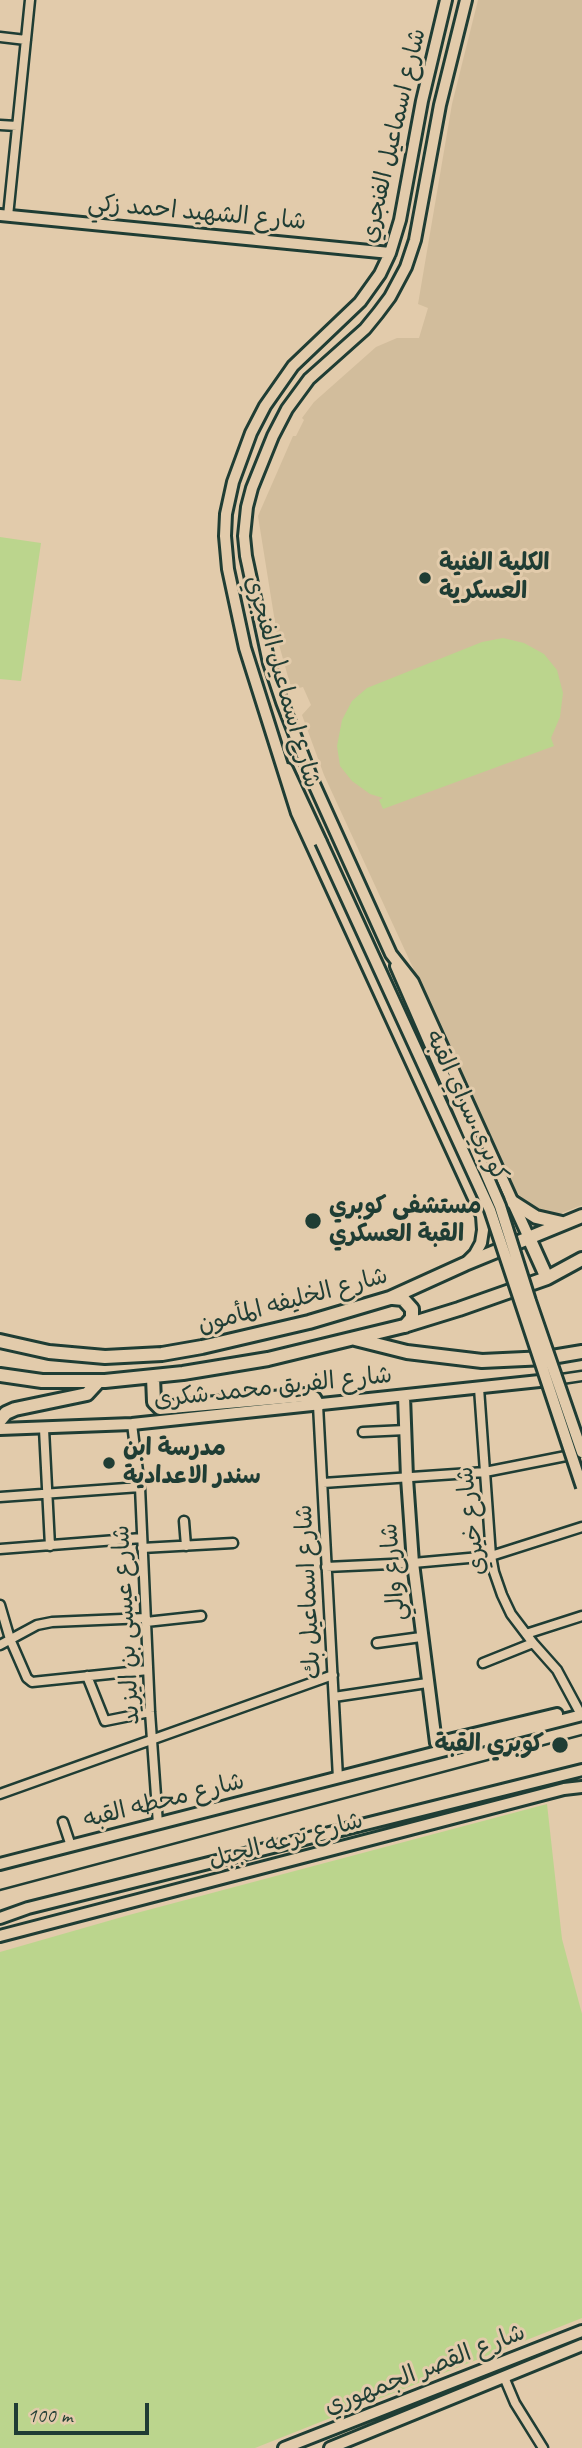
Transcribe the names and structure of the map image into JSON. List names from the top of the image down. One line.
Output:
{"streets":{"main road":["شارع اسماعيل الفنجري","شارع الشهيد احمد زكي","كوبري سراي القبه","شارع الخليفه المأمون","شارع الفريق محمد شكرى","شارع والي","شارع محطه القبه","شارع ترعه الجبل","شارع القصر الجمهوري"],"street":["شارع خيري","شارع اسماعيل بك","شارع عيسى بن اليزيد"]},"crossings":[["شارع اسماعيل الفنجري","شارع الشهيد احمد زكي"],["شارع اسماعيل الفنجري","كوبري سراي القبه"],["شارع اسماعيل الفنجري","شارع الخليفه المأمون"],["شارع الفريق محمد شكرى","شارع خيري"],["شارع الفريق محمد شكرى","شارع والي"],["شارع الفريق محمد شكرى","شارع اسماعيل بك"],["شارع الفريق محمد شكرى","شارع عيسى بن اليزيد"],["شارع خيري","شارع والي"],["شارع خيري","شارع محطه القبه"],["شارع والي","شارع محطه القبه"],["شارع اسماعيل بك","شارع محطه القبه"],["شارع عيسى بن اليزيد","شارع محطه القبه"]],"places":["الكلية الفنية العسكرية","مستشفى كوبري القبة العسكري","مدرسة ابن سندر الاعدادية","كوبري القبة"],"scale_bar":"100 m"}
